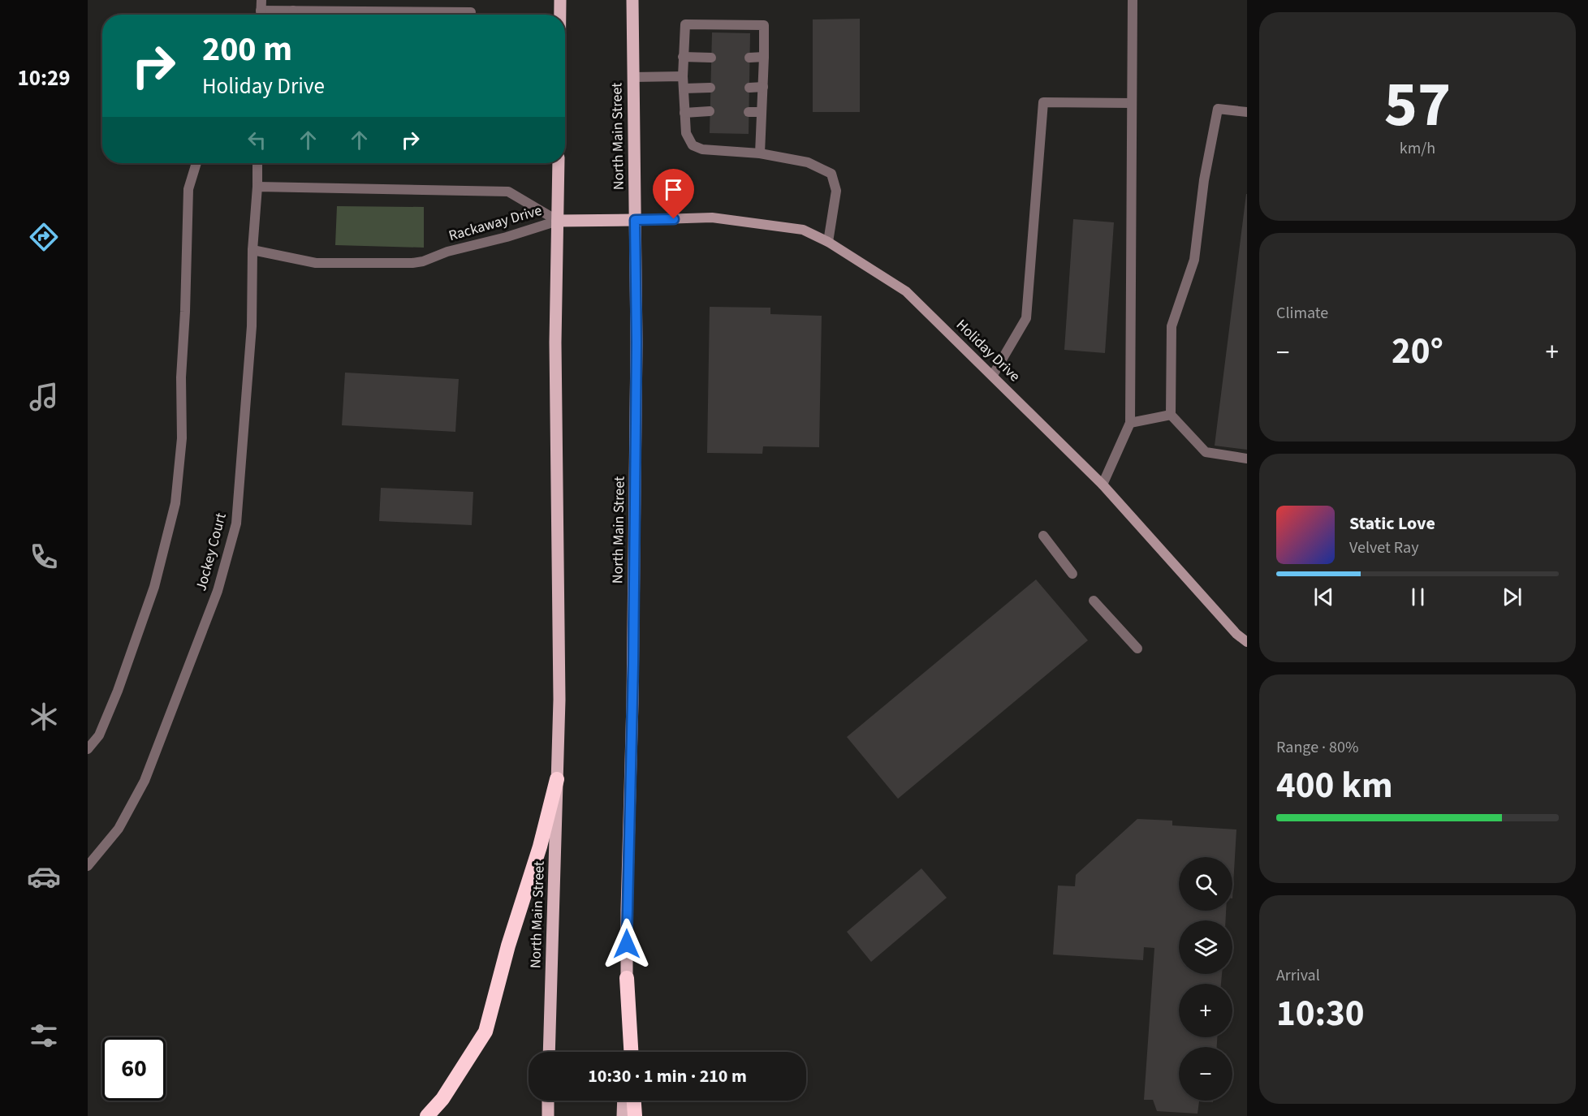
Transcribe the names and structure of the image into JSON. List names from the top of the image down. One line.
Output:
{"streets":{"main road":["North Main Street","Holiday Drive"],"street":["Rackaway Drive","Jockey Court"]},"crossings":[["North Main Street","Rackaway Drive"],["North Main Street","Holiday Drive"],["Rackaway Drive","Jockey Court"]],"page":{"tabs":"10:29","tile":[["57","km/h"],"Climate",["Range · 80%","400 km"],["Arrival","10:30"]],"turn":["200 m","Holiday Drive"],"heat":["−","20°","+"],"song":["Static Love","Velvet Ray"],"map_buttons":["+","−"],"limit":"60","trip":"10:30 · 1 min · 210 m"}}
